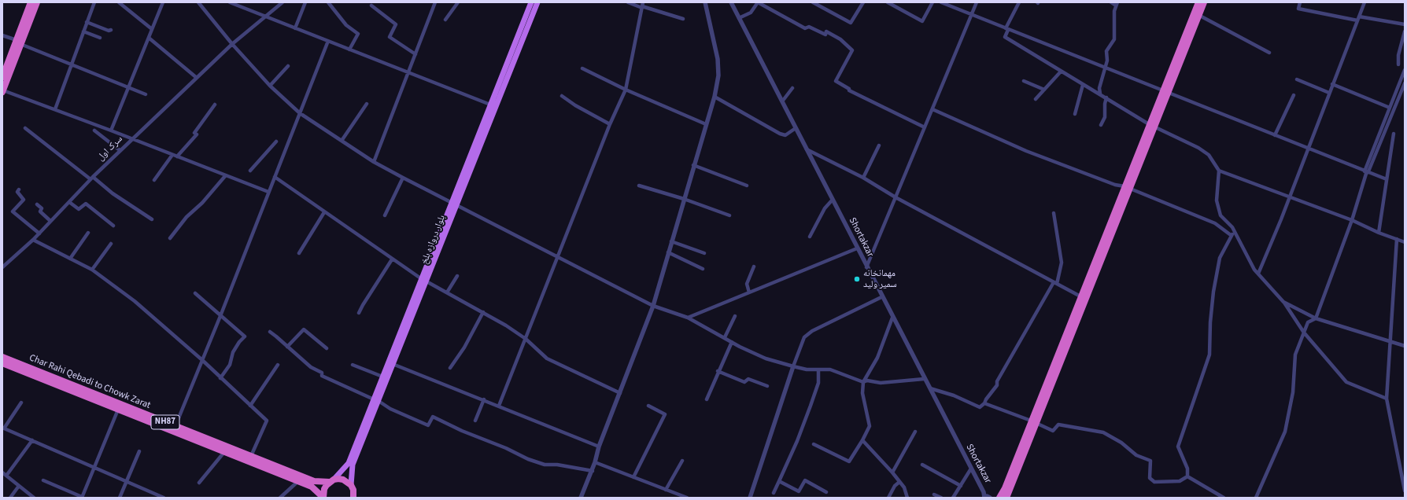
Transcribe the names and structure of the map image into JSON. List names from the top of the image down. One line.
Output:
{"streets":{"highway":["Char Rahi Qebadi to Chowk Zarat","NH87"],"main road":["بلوار دروازه بلخ"],"street":["سرک اول","Shortakzar"]},"crossings":[["بلوار دروازه بلخ","Char Rahi Qebadi to Chowk Zarat"],["بلوار دروازه بلخ","NH87"],["Char Rahi Qebadi to Chowk Zarat","NH87"]],"places":["مهمانخانه سمیر ولید"]}
